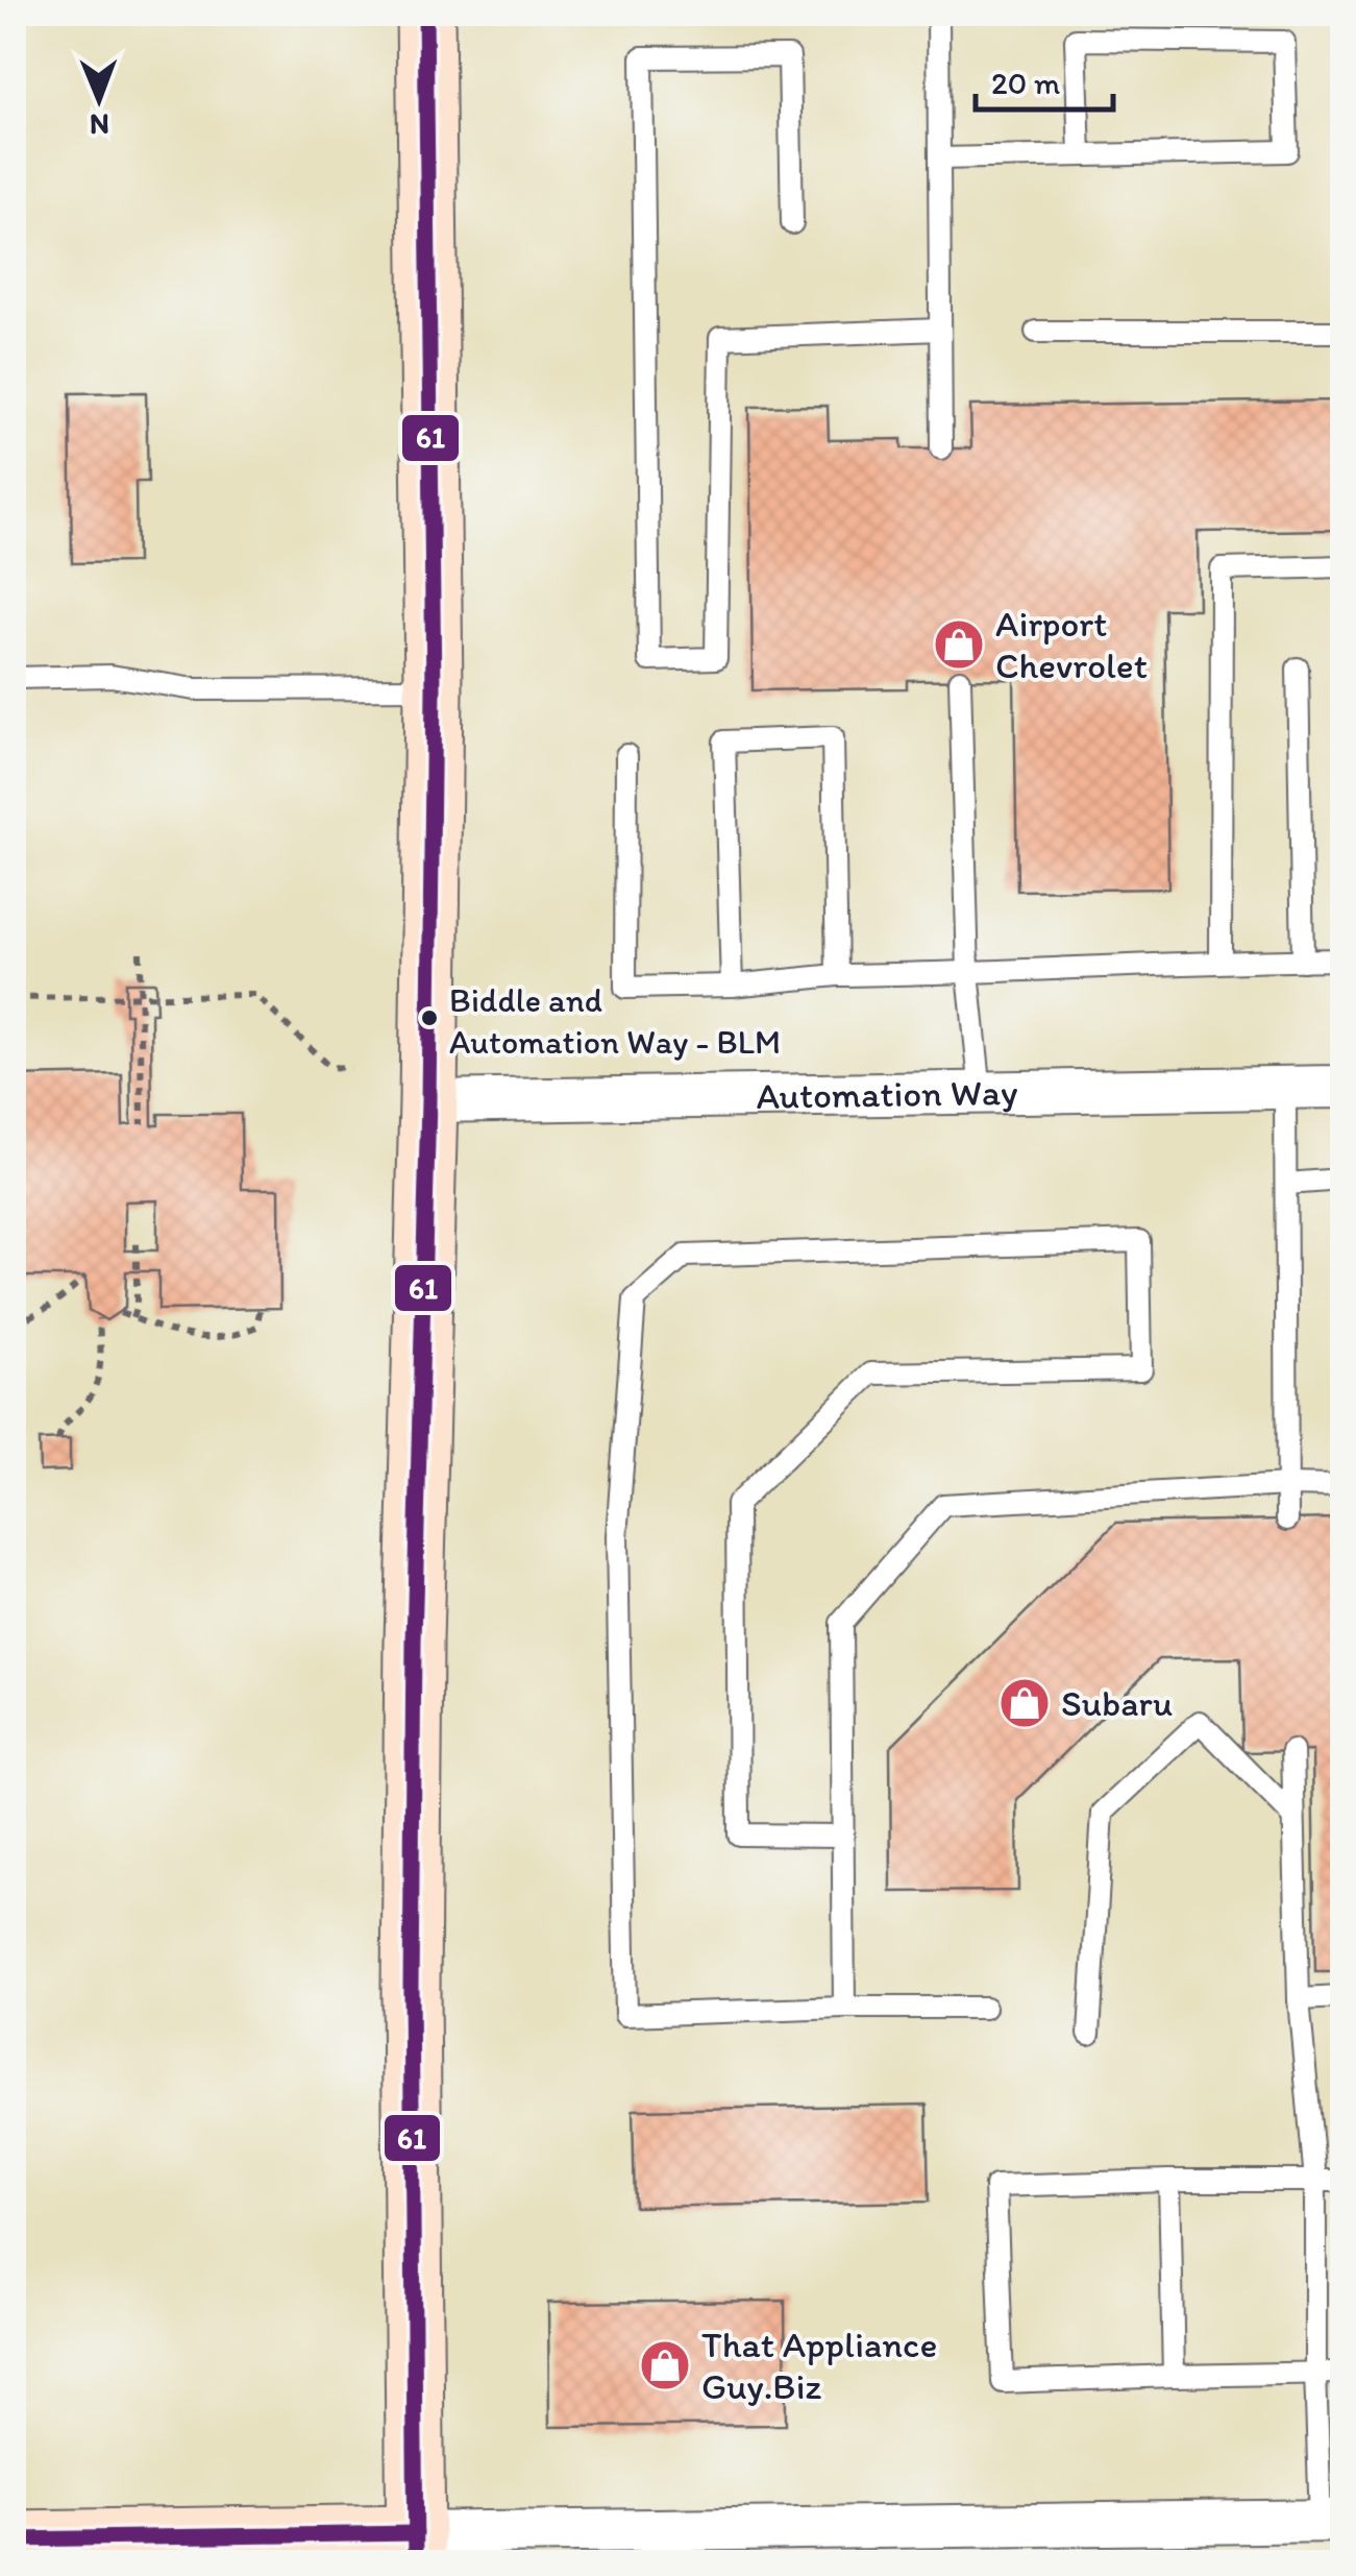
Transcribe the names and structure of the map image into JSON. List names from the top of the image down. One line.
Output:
{"streets":{"street":["Automation Way"]},"places":{"shop":["Airport Chevrolet","Subaru","That Appliance Guy.Biz"],"other":["Biddle and Automation Way - BLM"]},"lines":["transit line 61"],"scale_bar":"20 m","north":"bottom"}
